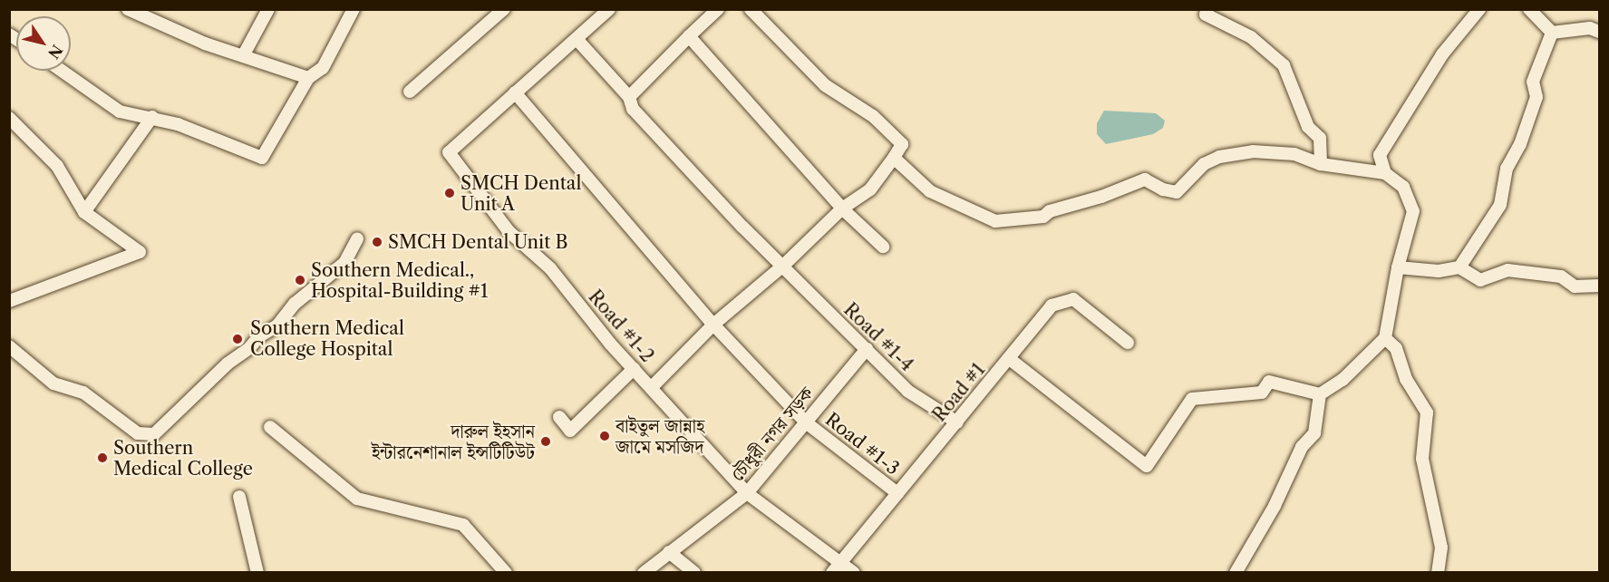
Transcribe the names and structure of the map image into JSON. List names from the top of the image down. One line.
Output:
{"streets":{"street":["Road #1-2","Road #1-4","Road #1","চৌধুরী নগর সড়ক","Road #1-3"]},"crossings":[["Road #1-2","Road #1-4"],["Road #1-2","Road #1-3"],["Road #1-4","Road #1"],["Road #1-4","চৌধুরী নগর সড়ক"],["Road #1","Road #1-3"],["চৌধুরী নগর সড়ক","Road #1-3"]],"places":["SMCH Dental Unit A","SMCH Dental Unit B","Southern Medical., Hospital-Building #1","Southern Medical College Hospital","বাইতুল জান্নাহ জামে মসজিদ","দারুল ইহসান ইন্টারনেশানাল ইন্সটিটিউট","Southern Medical College"],"north":"bottom right"}
